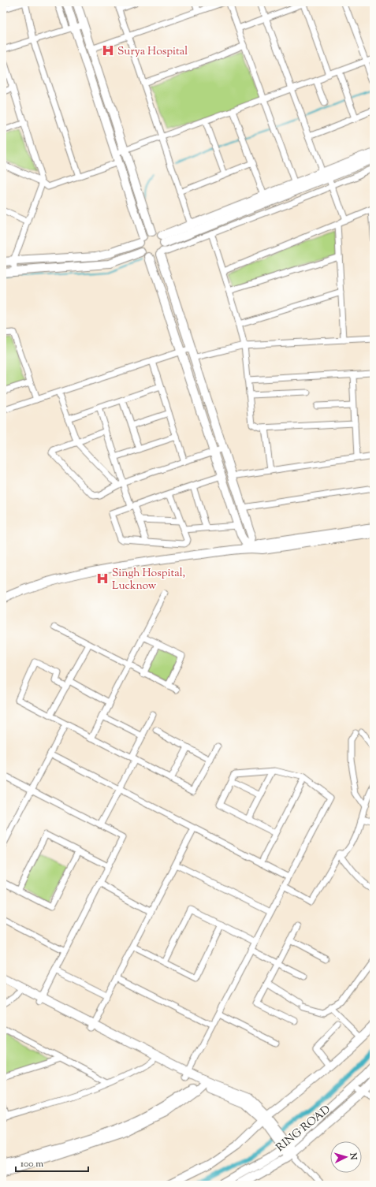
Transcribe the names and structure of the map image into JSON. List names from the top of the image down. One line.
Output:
{"streets":{"street":["RING ROAD"]},"places":{"hospital":["Surya Hospital","Singh Hospital, Lucknow"]},"scale_bar":"100 m","north":"right"}
